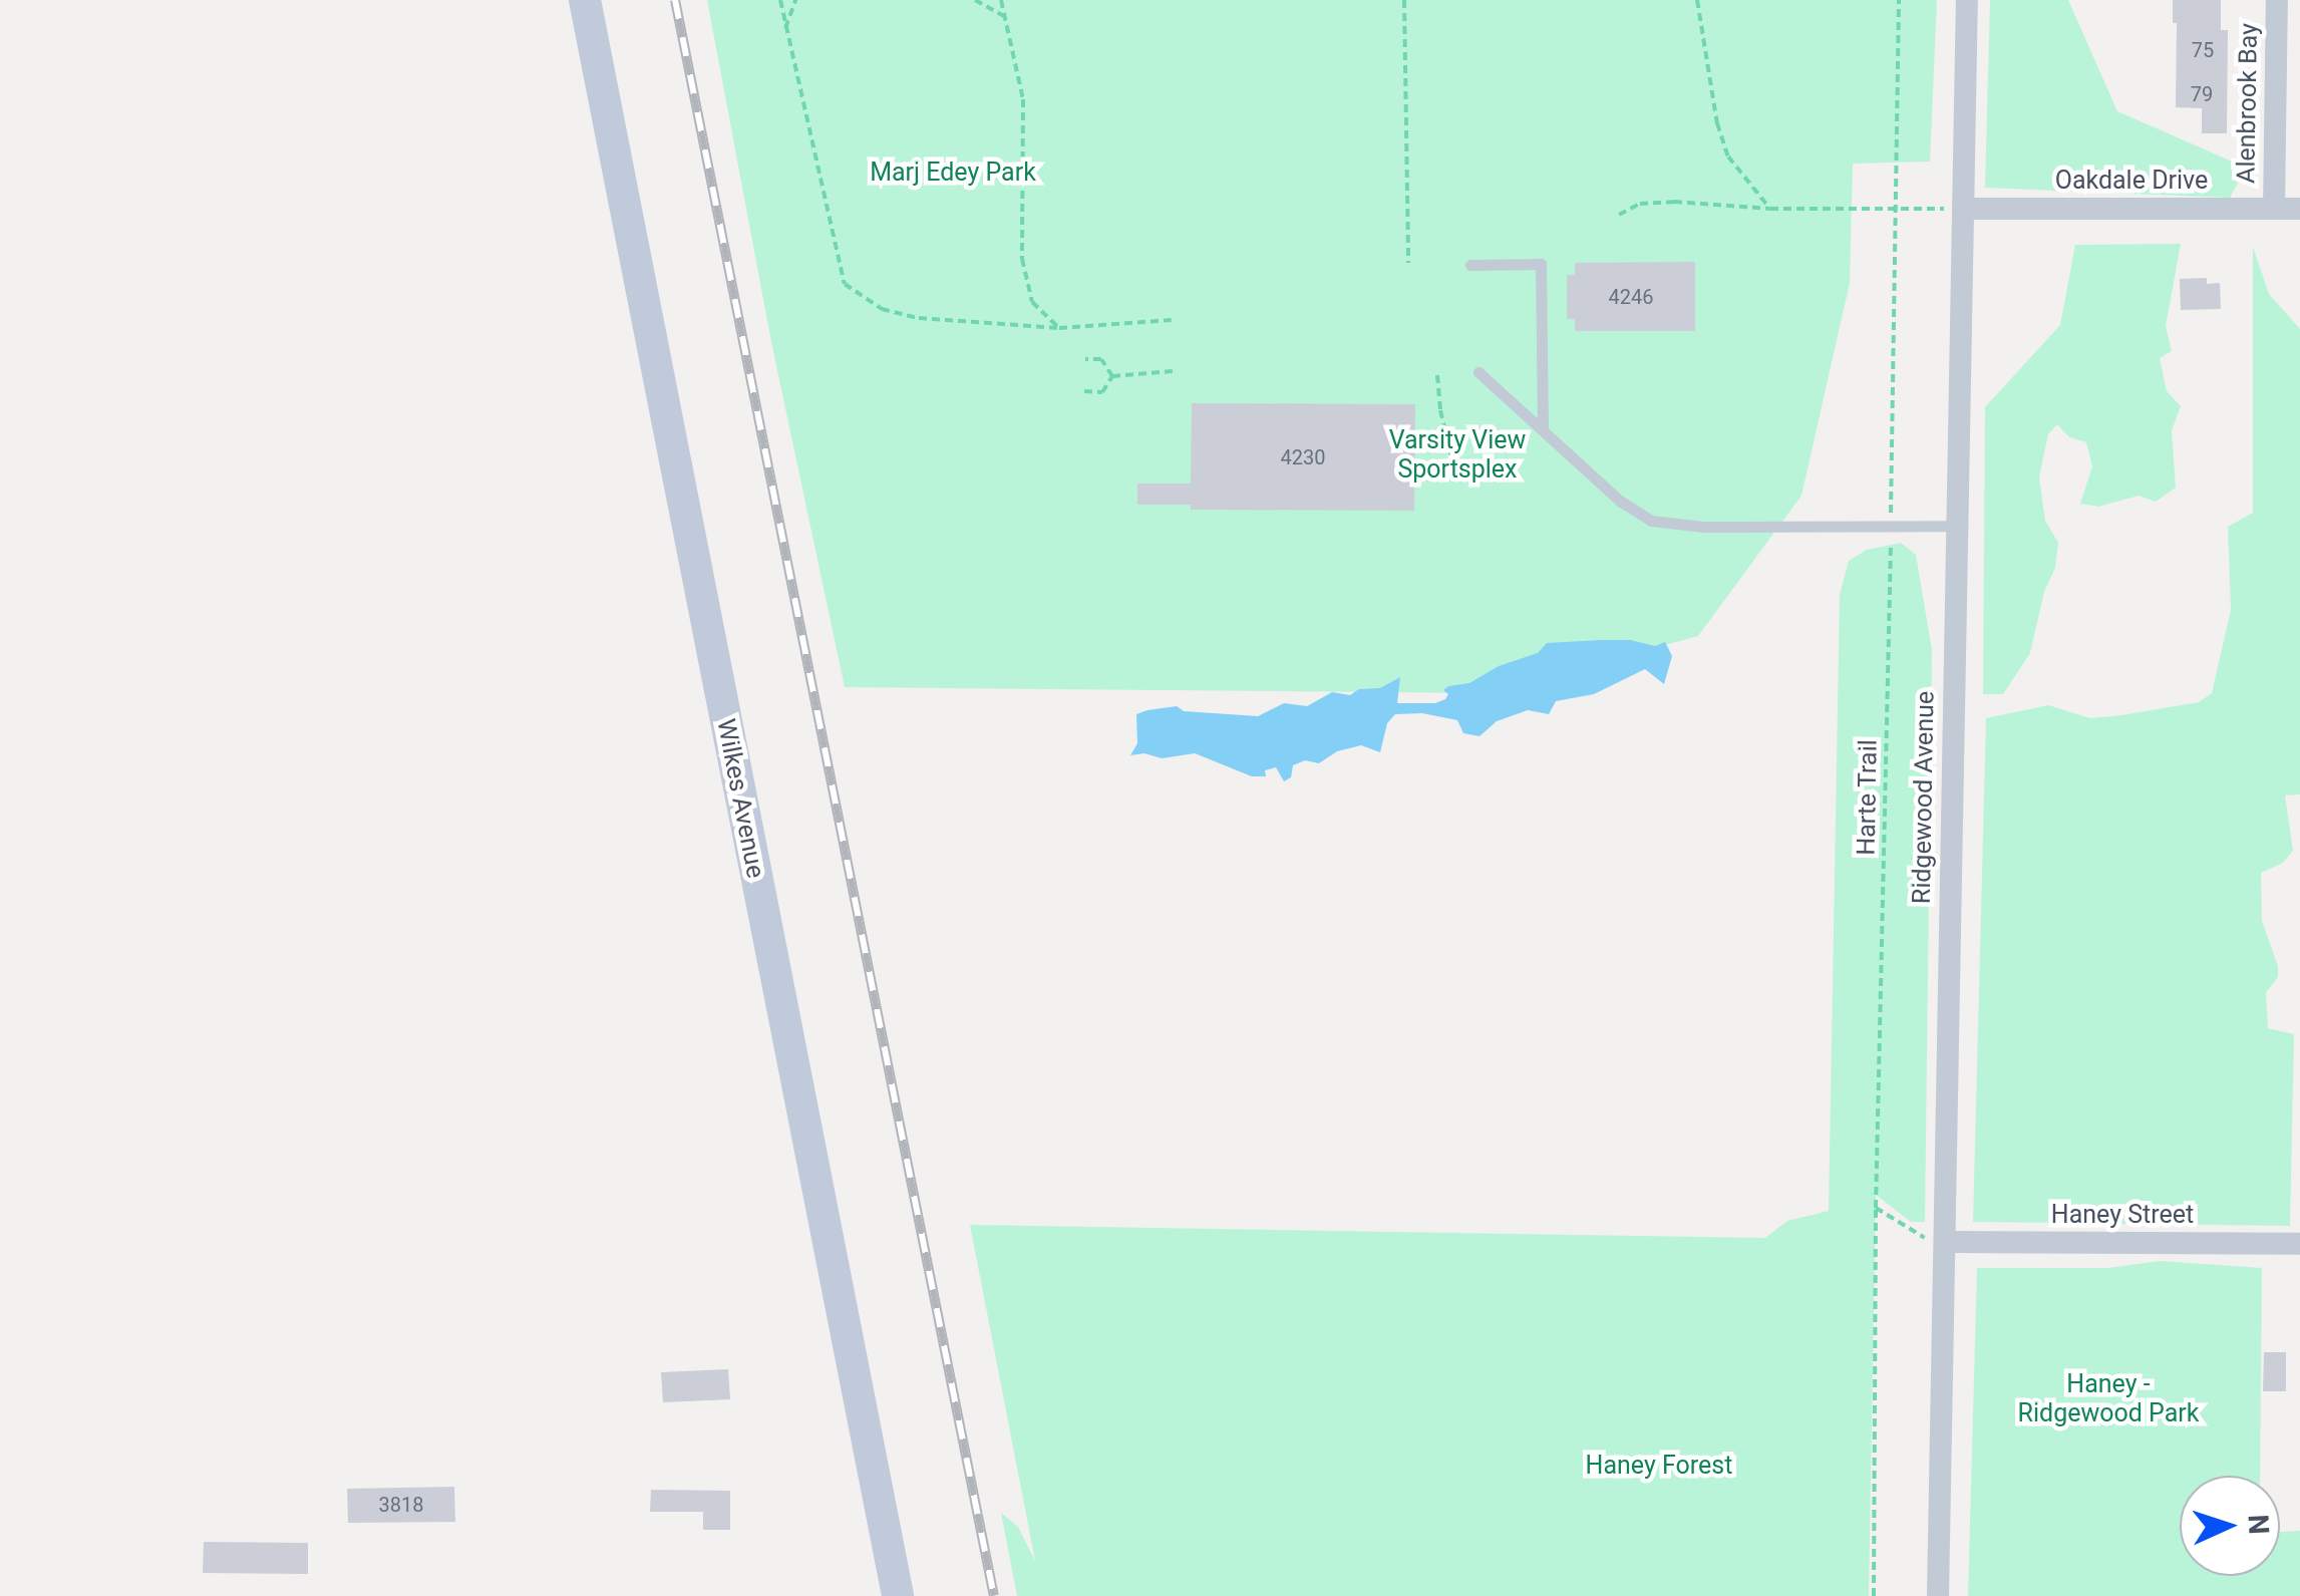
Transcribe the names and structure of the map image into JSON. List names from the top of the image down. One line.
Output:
{"streets":{"main road":["Wilkes Avenue"],"street":["Alenbrook Bay","Oakdale Drive","Ridgewood Avenue","Haney Street"],"path":["Harte Trail"]},"crossings":[["Alenbrook Bay","Oakdale Drive"],["Oakdale Drive","Ridgewood Avenue"],["Ridgewood Avenue","Haney Street"]],"parks":["Marj Edey Park","Varsity View Sportsplex","Haney - Ridgewood Park","Haney Forest"],"house_numbers":["75","79","4246","4230","3818"],"north":"right"}
